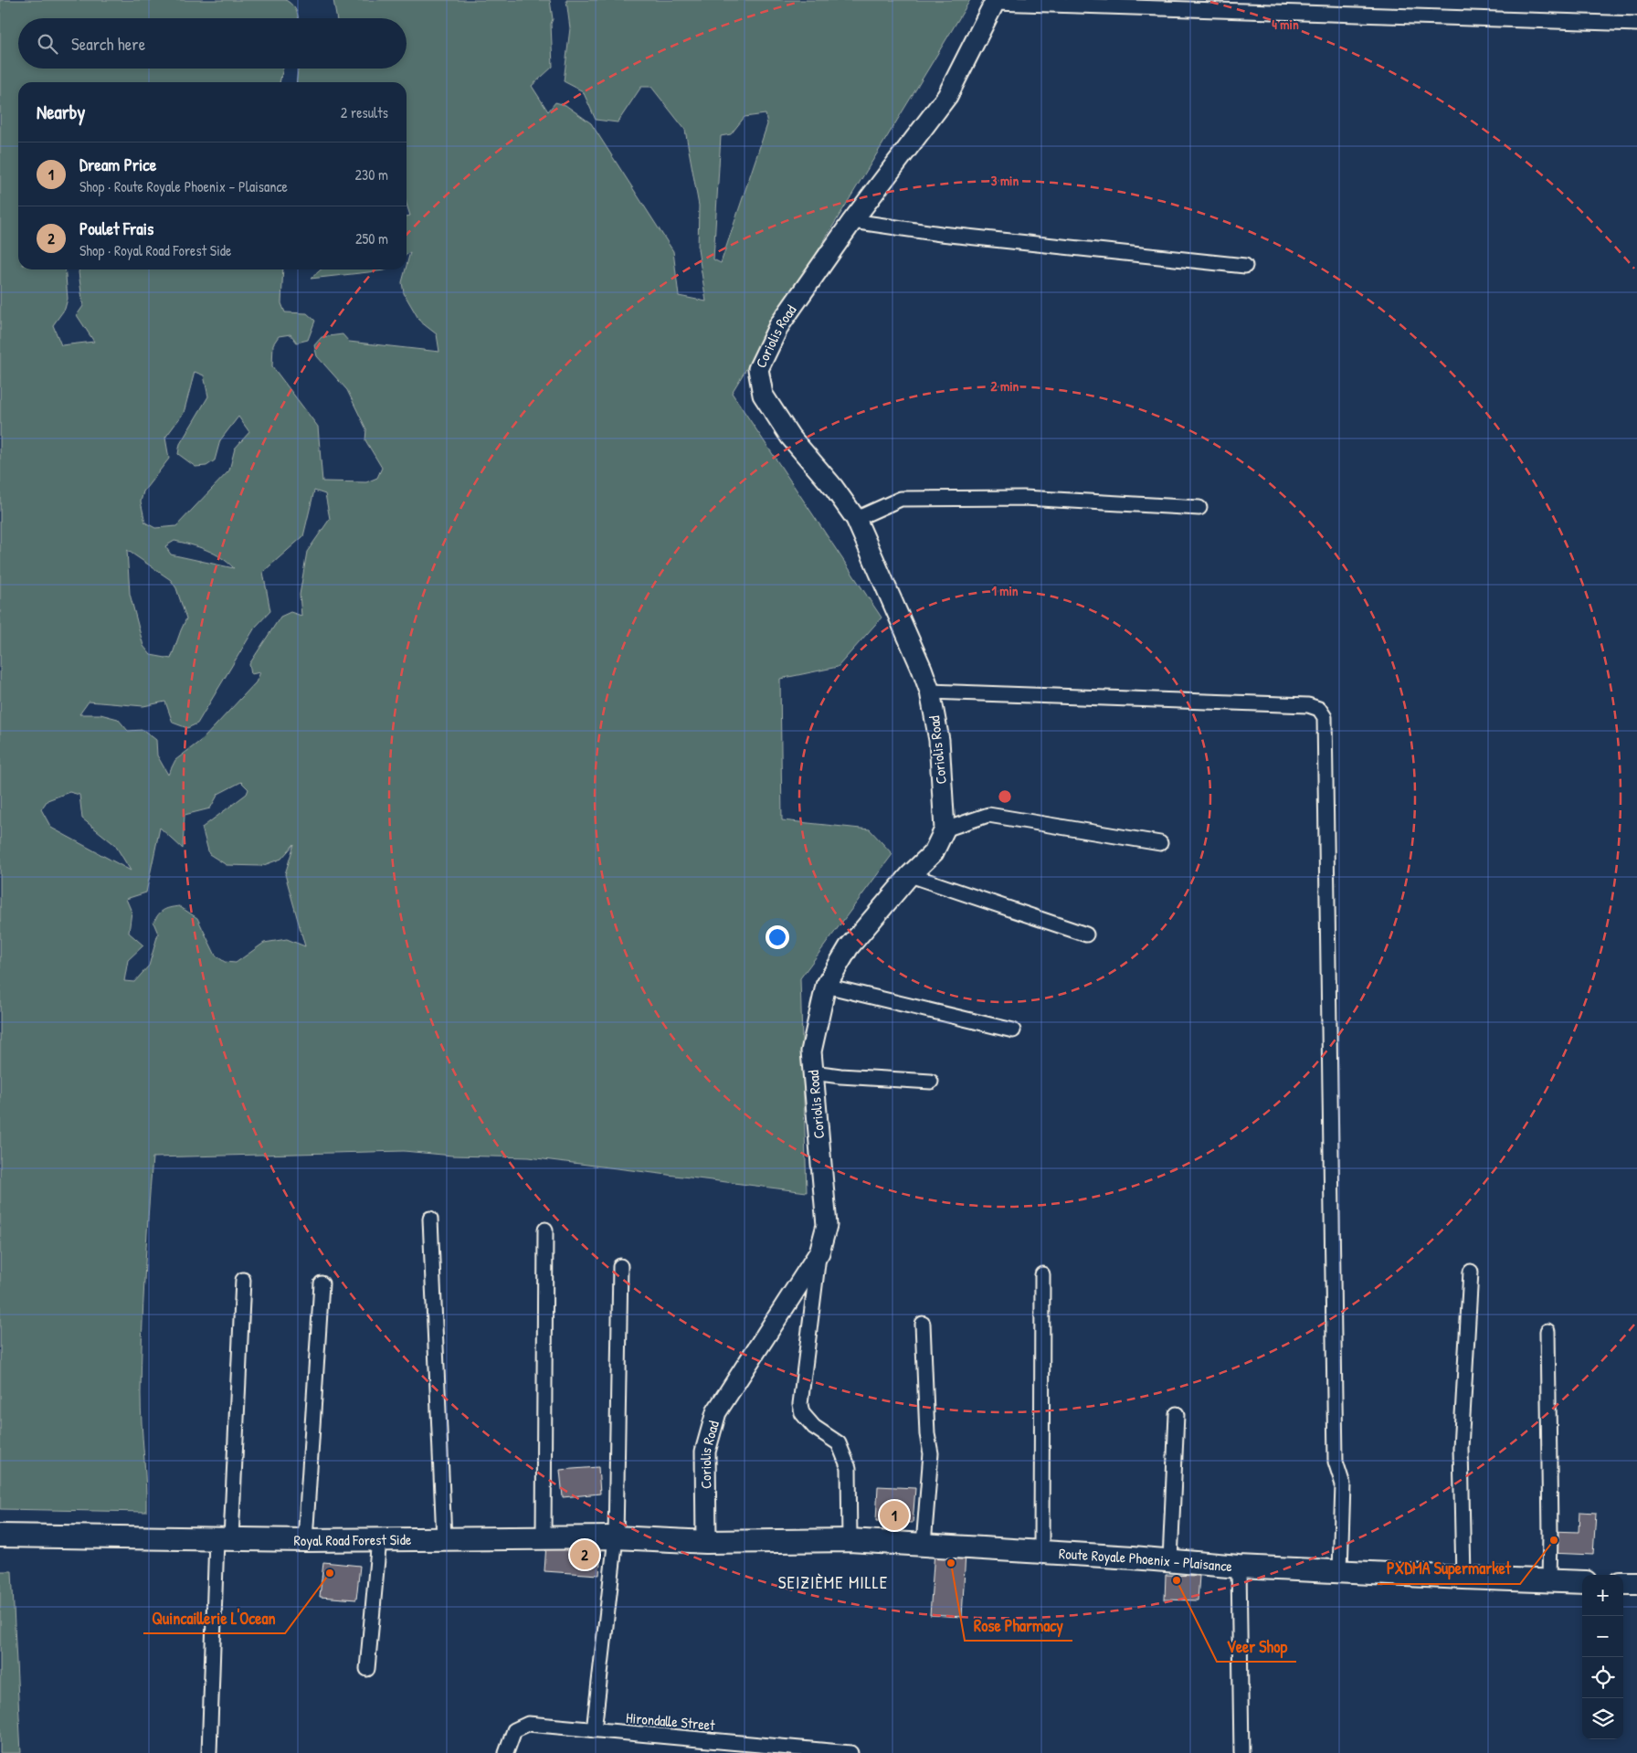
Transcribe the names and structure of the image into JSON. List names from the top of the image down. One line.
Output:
{"streets":{"main road":["Coriolis Road","Royal Road Forest Side","Route Royale Phoenix – Plaisance"],"street":["Hirondalle Street"]},"crossings":[["Coriolis Road","Royal Road Forest Side"],["Coriolis Road","Route Royale Phoenix – Plaisance"],["Royal Road Forest Side","Route Royale Phoenix – Plaisance"]],"districts":["SEIZIÈME MILLE"],"places":["PXDMA Supermarket","Rose Pharmacy","Quincaillerie L'Ocean","Veer Shop"],"page":{"search":"Search here","heading":["Nearby","2 results"],"list":[{"mark":"1","name":"Dream Price","note":"Shop · Route Royale Phoenix – Plaisance","value":"230 m"},{"mark":"2","name":"Poulet Frais","note":"Shop · Royal Road Forest Side","value":"250 m"}],"pins":["1","2"],"map_buttons":["+","−"]},"rings":["4 min","3 min","2 min","1 min"]}
